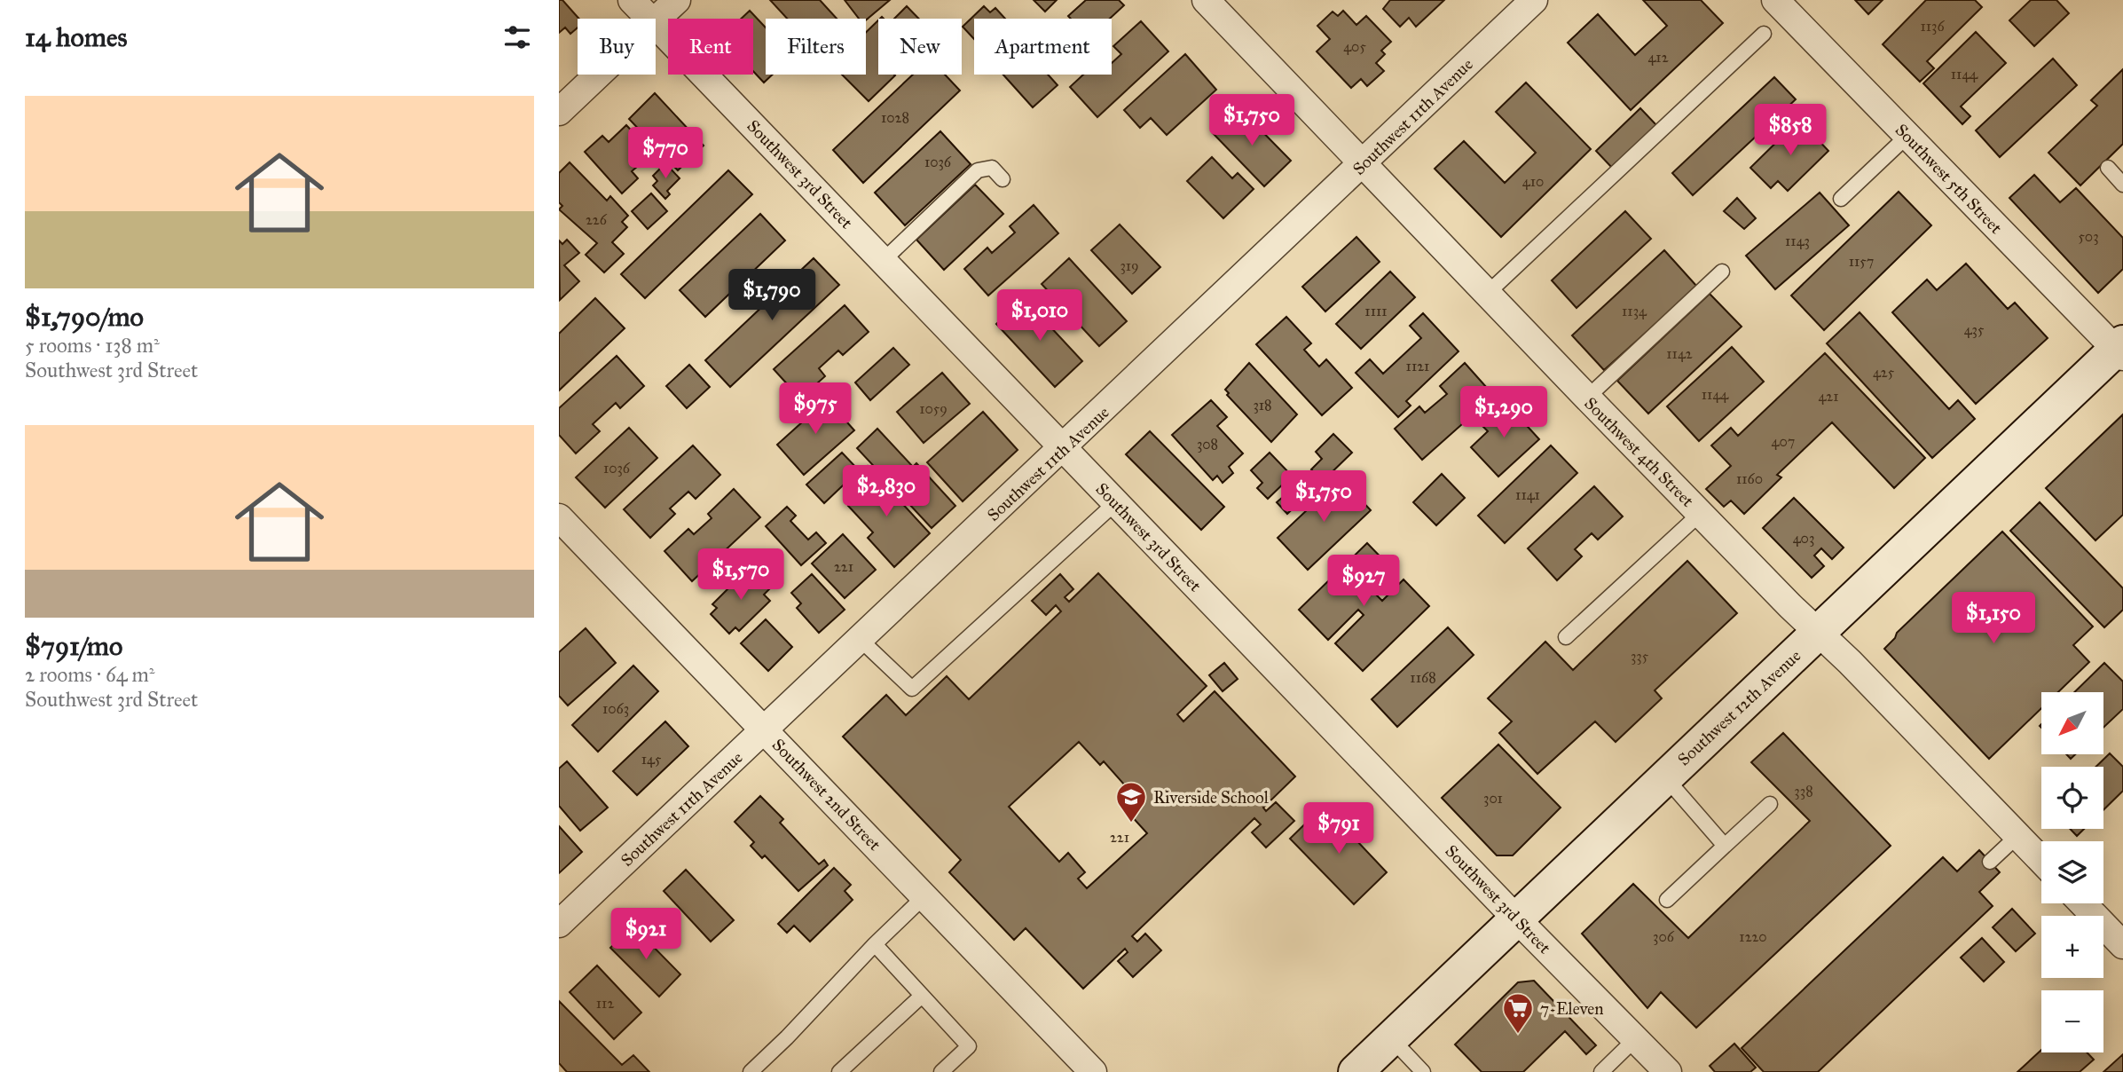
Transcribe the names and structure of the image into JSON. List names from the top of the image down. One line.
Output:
{"streets":{"main road":["Southwest 12th Avenue"],"street":["Southwest 11th Avenue","Southwest 3rd Street","Southwest 5th Street","Southwest 4th Street","Southwest 2nd Street"]},"crossings":[["Southwest 11th Avenue","Southwest 3rd Street"],["Southwest 11th Avenue","Southwest 4th Street"],["Southwest 11th Avenue","Southwest 2nd Street"],["Southwest 3rd Street","Southwest 12th Avenue"],["Southwest 5th Street","Southwest 12th Avenue"],["Southwest 4th Street","Southwest 12th Avenue"]],"places":{"school or university":["Riverside School"],"supermarket":["7-Eleven"]},"house_numbers":["1136","405","412","1144","1028","1036","410","226","503","1143","1157","319","1111","1134","435","1142","1121","425","1144","421","318","1059","407","308","1036","1160","1141","403","221","335","1168","1063","145","338","301","221","306","1220","112"],"north":"bottom left","page":{"heading":"14 homes","chip":["Buy","Rent","Filters","New","Apartment"],"list":[{"name":"$1,790/mo","note":"5 rooms · 138 m² · Southwest 3rd Street"},{"name":"$791/mo","note":"2 rooms · 64 m² · Southwest 3rd Street"}],"price":["$1,750","$858","$770","$1,790","$1,010","$975","$1,290","$2,830","$1,750","$1,570","$927","$1,150","$791","$921"],"map_buttons":["+","−"]}}
